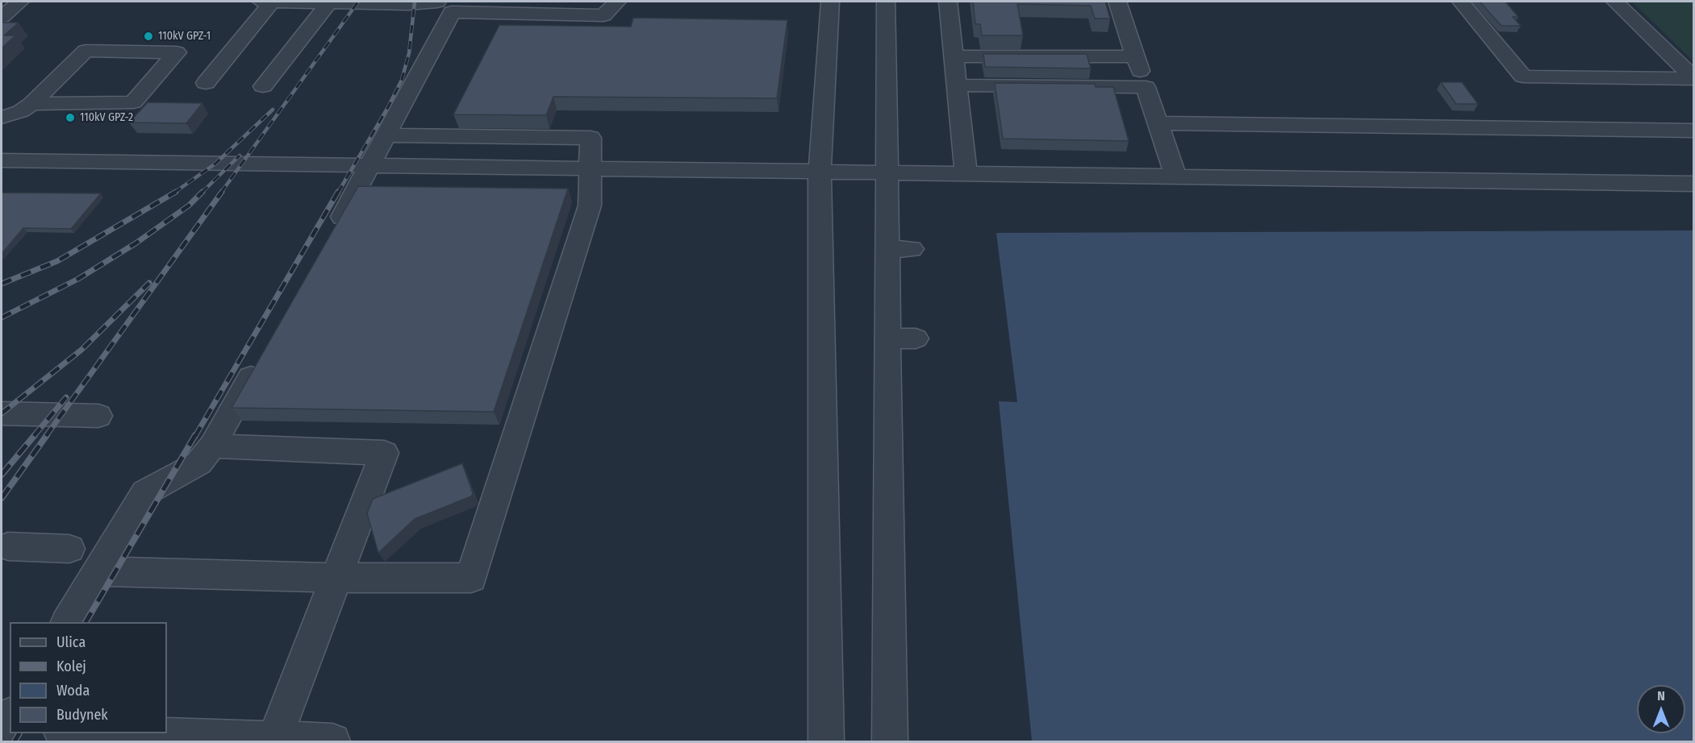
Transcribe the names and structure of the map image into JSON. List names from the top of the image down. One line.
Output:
{"places":["110kV GPZ-1","110kV GPZ-2"],"legend":["Ulica","Kolej","Woda","Budynek"],"north":"top"}
